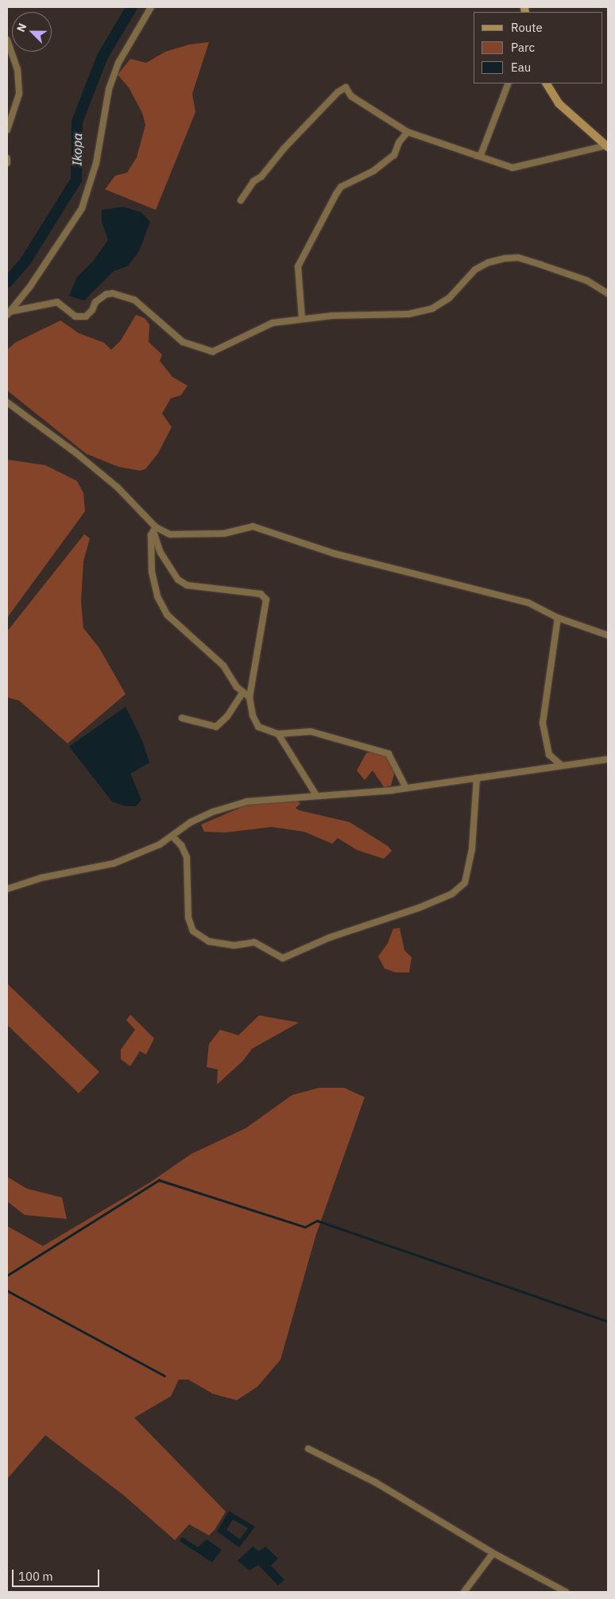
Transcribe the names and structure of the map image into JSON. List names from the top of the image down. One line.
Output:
{"water":["Ikopa"],"legend":["Route","Parc","Eau"],"scale_bar":"100 m","north":"top left"}
